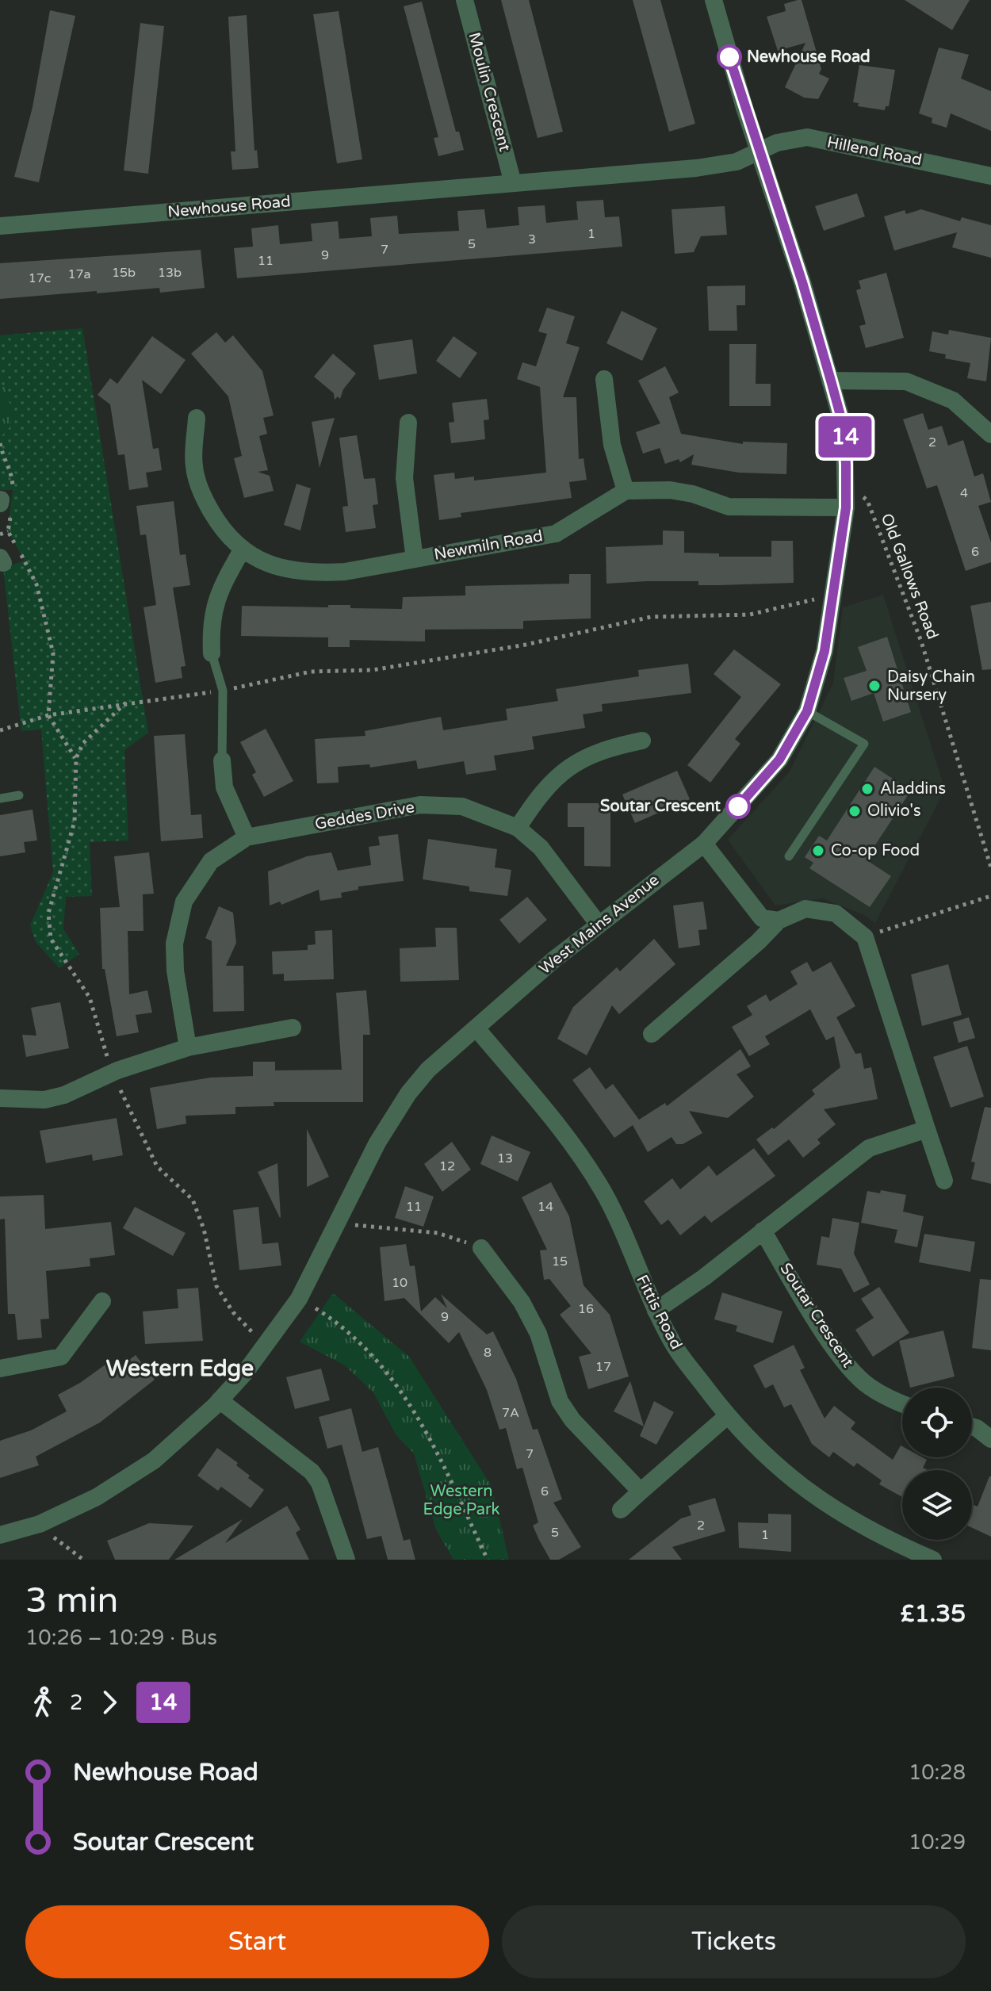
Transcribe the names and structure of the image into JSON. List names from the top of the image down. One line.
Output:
{"streets":{"street":["Moulin Crescent","Hillend Road","Newhouse Road","Newmiln Road","Geddes Drive","West Mains Avenue","Fittis Road","Soutar Crescent"],"path":["Old Gallows Road"]},"crossings":[["Moulin Crescent","Newhouse Road"],["Hillend Road","Newhouse Road"],["Hillend Road","West Mains Avenue"],["Newhouse Road","West Mains Avenue"],["Newmiln Road","Old Gallows Road"],["Newmiln Road","West Mains Avenue"],["Old Gallows Road","West Mains Avenue"],["Geddes Drive","West Mains Avenue"],["West Mains Avenue","Fittis Road"]],"districts":["Western Edge"],"parks":["Western Edge Park"],"places":["Newhouse Road","Daisy Chain Nursery","Aladdins","Soutar Crescent","Olivio's","Co-op Food"],"lines":["bus line 14"],"house_numbers":["1","3","5","7","9","11","15b","13b","17a","17c","2","4","6","13","12","11","14","15","10","16","9","8","17","7A","7","6","2","5","1"],"page":{"on_map":"14","heading":["3 min","10:26 – 10:29 · Bus","£1.35"],"legs":["2","14"],"list":[{"name":"Newhouse Road","value":"10:28"},{"name":"Soutar Crescent","value":"10:29"}],"buttons":["Start","Tickets"]}}
